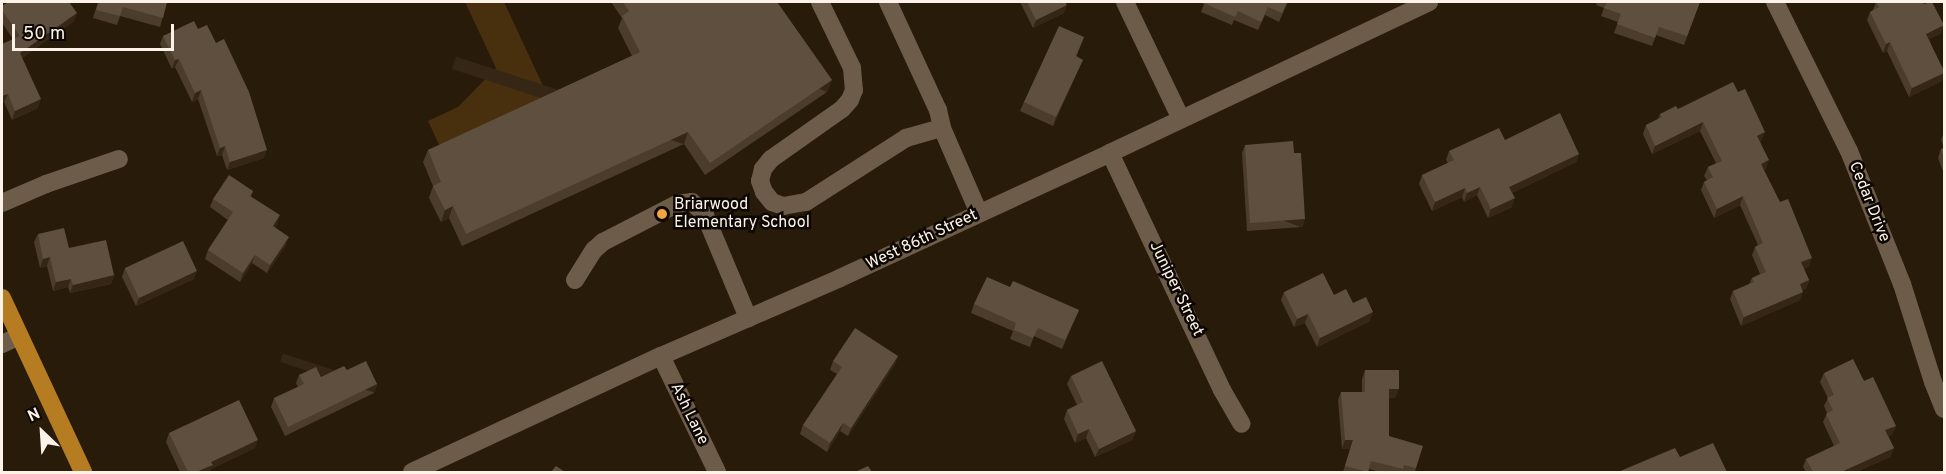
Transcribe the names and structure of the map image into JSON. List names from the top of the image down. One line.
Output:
{"streets":{"street":["Cedar Drive","West 86th Street","Juniper Street","Ash Lane"]},"crossings":[["West 86th Street","Juniper Street"],["West 86th Street","Ash Lane"]],"places":["Briarwood Elementary School"],"scale_bar":"50 m","north":"top left"}
